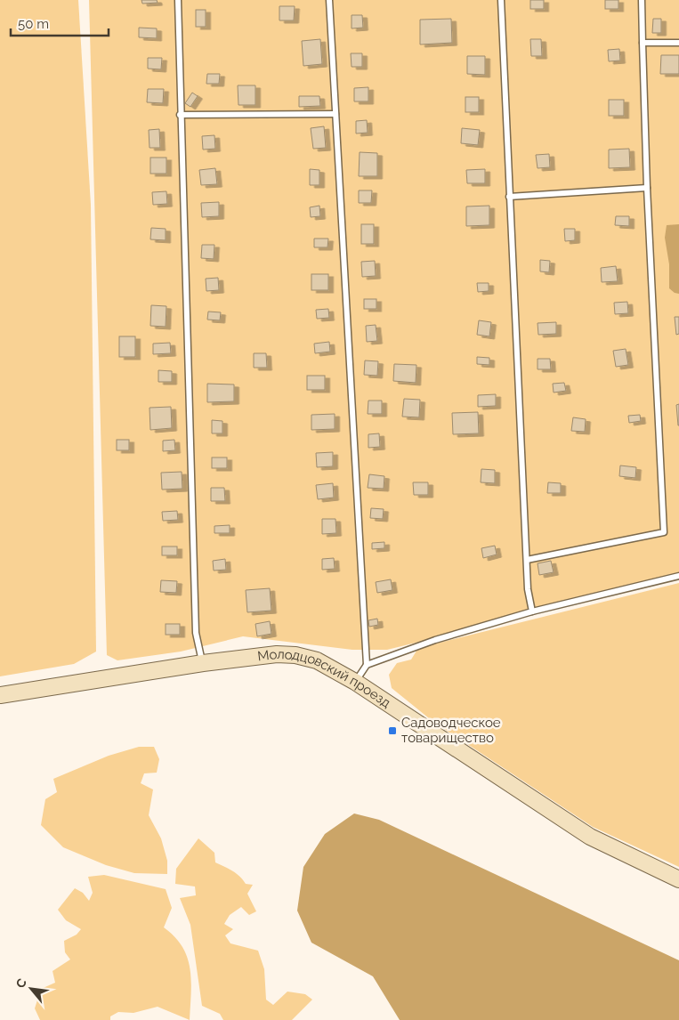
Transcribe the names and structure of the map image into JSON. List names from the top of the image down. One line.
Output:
{"streets":{"street":["Молодцовский проезд"]},"places":{"transit":["Садоводческое товарищество"]},"scale_bar":"50 m","north":"top left"}
